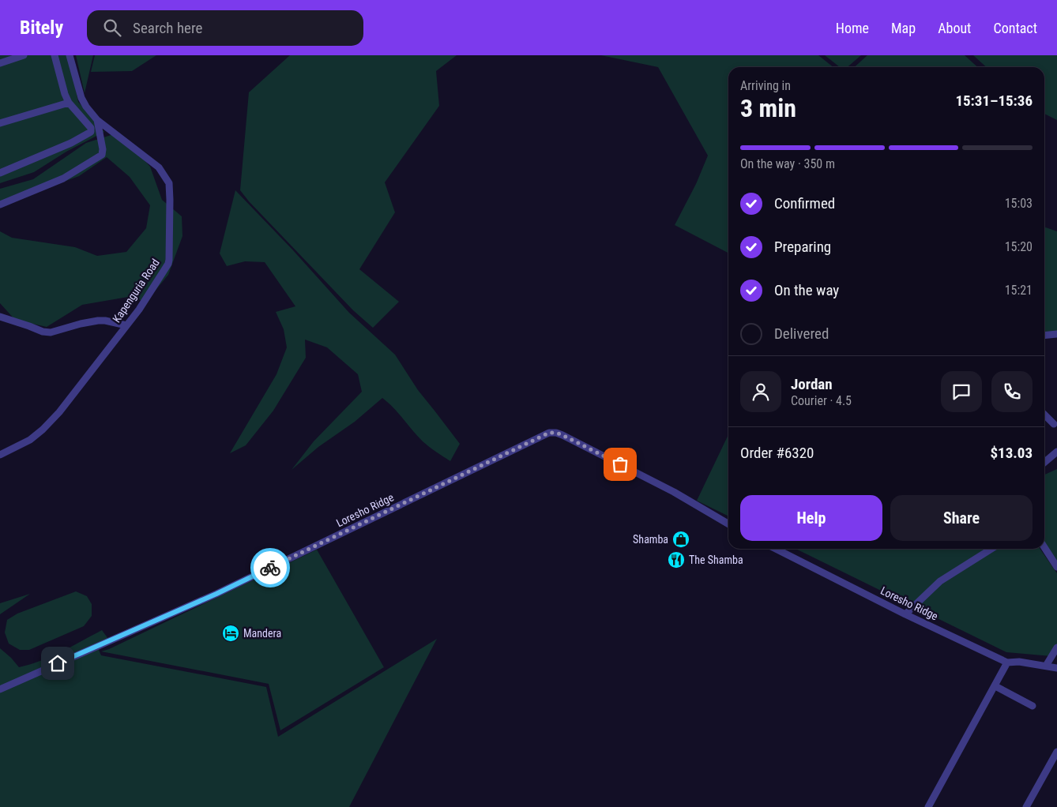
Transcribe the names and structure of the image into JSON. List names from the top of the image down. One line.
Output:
{"streets":{"street":["Kapenguria Road","Loresho Ridge"]},"places":{"shop":["Shamba"],"restaurant":["The Shamba"],"hotel":["Mandera"]},"page":{"header":"Bitely","search":"Search here","nav":["Home","Map","About","Contact"],"heading":["3 min","Arriving in","15:31–15:36"],"panel":["Jordan","Courier · 4.5","Order #6320","$13.03"],"bar":"On the way · 350 m","list":[["Confirmed","15:03"],["Preparing","15:20"],["On the way","15:21"],"Delivered"],"buttons":["Help","Share"]}}
